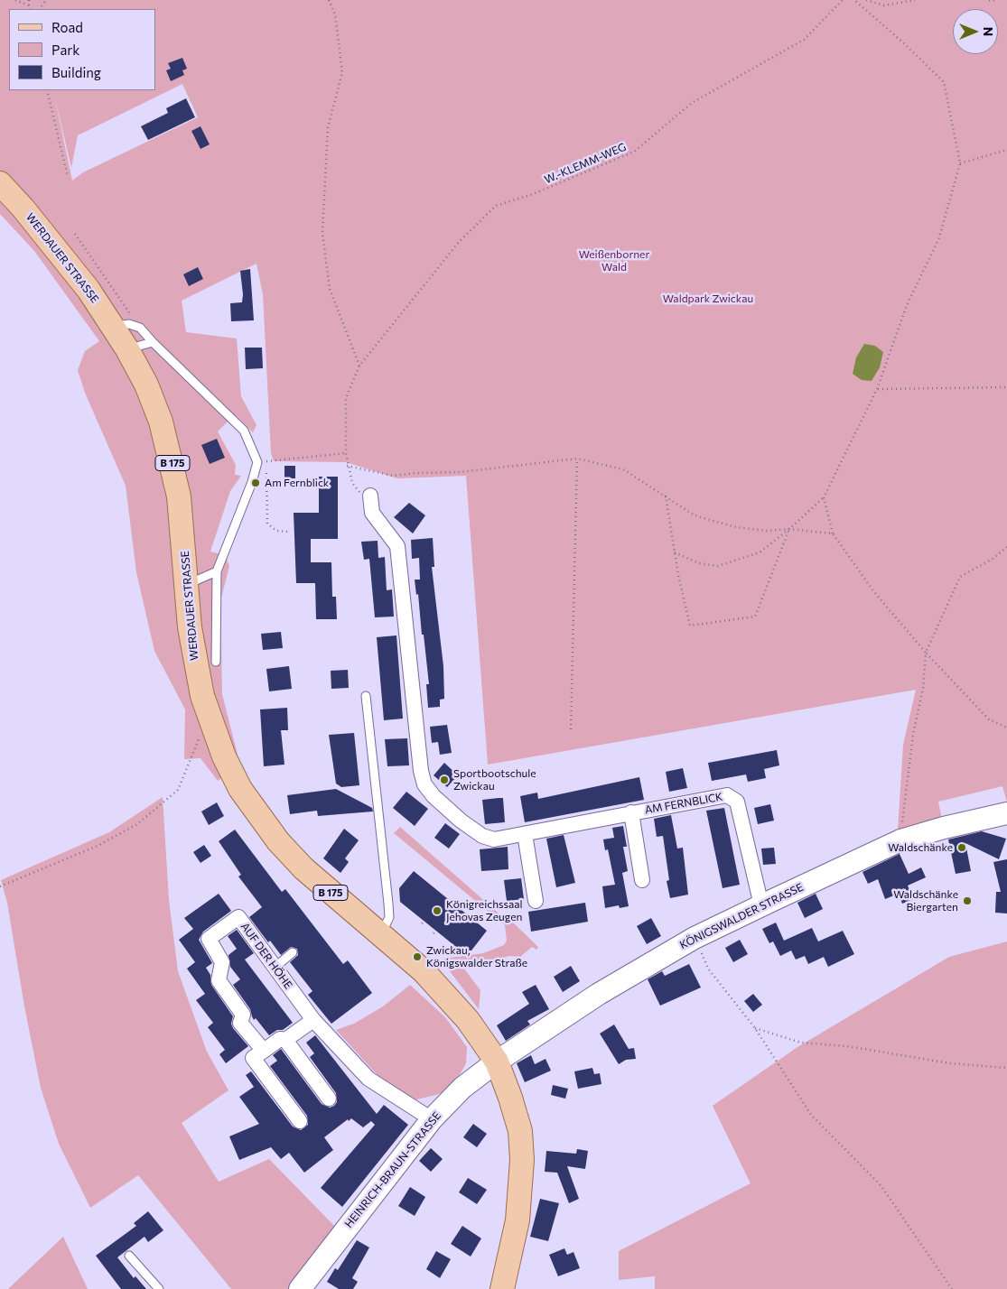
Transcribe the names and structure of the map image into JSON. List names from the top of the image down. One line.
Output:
{"streets":{"main road":["WERDAUER STRASSE","B 175"],"street":["AM FERNBLICK","KÖNIGSWALDER STRASSE","AUF DER HÖHE","HEINRICH-BRAUN-STRASSE"],"path":["W.-KLEMM-WEG"]},"crossings":[["W.-KLEMM-WEG","AM FERNBLICK"],["WERDAUER STRASSE","KÖNIGSWALDER STRASSE"],["WERDAUER STRASSE","HEINRICH-BRAUN-STRASSE"],["AM FERNBLICK","KÖNIGSWALDER STRASSE"],["KÖNIGSWALDER STRASSE","HEINRICH-BRAUN-STRASSE"],["AUF DER HÖHE","HEINRICH-BRAUN-STRASSE"]],"parks":["Weißenborner Wald","Waldpark Zwickau"],"places":["Am Fernblick","Sportbootschule Zwickau","Waldschänke","Waldschänke Biergarten","Königreichssaal Jehovas Zeugen","Zwickau, Königswalder Straße"],"legend":["Road","Park","Building"],"north":"right"}
